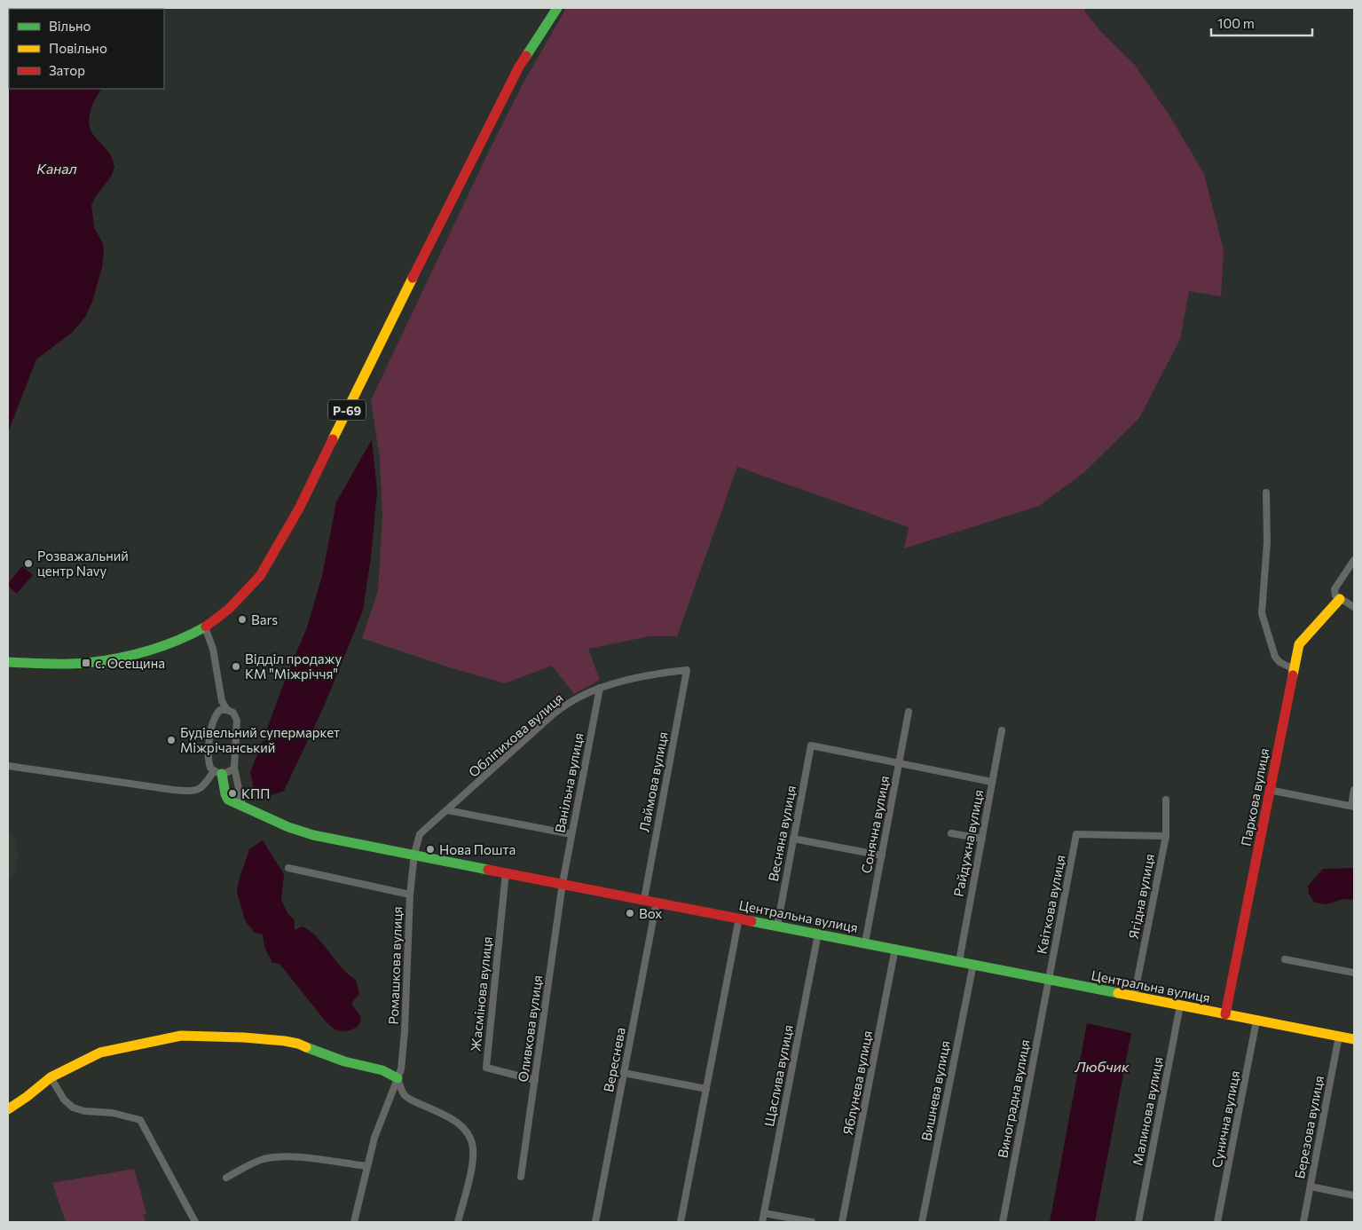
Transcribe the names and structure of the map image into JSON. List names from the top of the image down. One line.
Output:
{"streets":{"street":["Р-69","Обліпихова вулиця","Лаймова вулиця","Ванільна вулиця","Паркова вулиця","Сонячна вулиця","Весняна вулиця","Райдужна вулиця","Ягідна вулиця","Квіткова вулиця","Центральна вулиця","Ромашкова вулиця","Жасмінова вулиця","Оливкова вулиця","Вереснева","Щаслива вулиця","Яблунева вулиця","Вишнева вулиця","Виноградна вулиця","Малинова вулиця","Сунична вулиця","Березова вулиця"]},"crossings":[["Обліпихова вулиця","Лаймова вулиця"],["Обліпихова вулиця","Ванільна вулиця"],["Обліпихова вулиця","Центральна вулиця"],["Обліпихова вулиця","Ромашкова вулиця"],["Лаймова вулиця","Центральна вулиця"],["Ванільна вулиця","Центральна вулиця"],["Ванільна вулиця","Оливкова вулиця"],["Паркова вулиця","Центральна вулиця"],["Сонячна вулиця","Весняна вулиця"],["Сонячна вулиця","Центральна вулиця"],["Весняна вулиця","Центральна вулиця"],["Райдужна вулиця","Центральна вулиця"],["Ягідна вулиця","Квіткова вулиця"],["Ягідна вулиця","Центральна вулиця"],["Квіткова вулиця","Центральна вулиця"],["Квіткова вулиця","Виноградна вулиця"],["Центральна вулиця","Ромашкова вулиця"],["Центральна вулиця","Жасмінова вулиця"],["Центральна вулиця","Оливкова вулиця"],["Центральна вулиця","Вереснева"],["Центральна вулиця","Щаслива вулиця"],["Центральна вулиця","Яблунева вулиця"],["Центральна вулиця","Вишнева вулиця"],["Центральна вулиця","Виноградна вулиця"],["Центральна вулиця","Малинова вулиця"],["Центральна вулиця","Сунична вулиця"],["Центральна вулиця","Березова вулиця"],["Жасмінова вулиця","Оливкова вулиця"]],"water":["Канал","Любчик"],"places":{"other":["Розважальний центр Navy","Bars","Відділ продажу КМ \"Міжріччя\"","Будівельний супермаркет Міжрічанський","КПП","Нова Пошта","Box"],"transit":["с. Осещина"]},"legend":["Вільно","Повільно","Затор"],"scale_bar":"100 m"}
